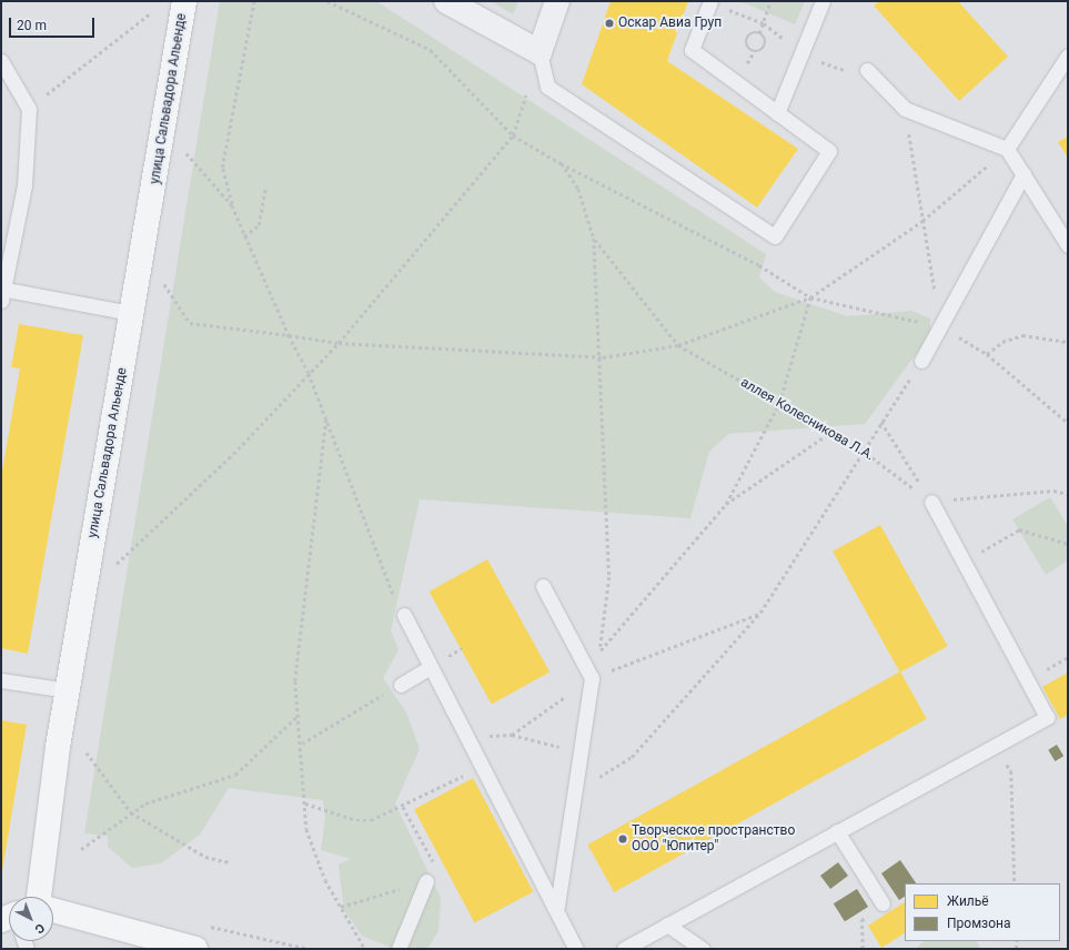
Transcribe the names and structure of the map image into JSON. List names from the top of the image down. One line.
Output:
{"streets":{"street":["улица Сальвадора Альенде"],"path":["аллея Колесникова Л.А."]},"places":["Оскар Авиа Груп","Творческое пространство ООО \"Юпитер\""],"legend":["Жильё","Промзона"],"scale_bar":"20 m","north":"bottom right"}
